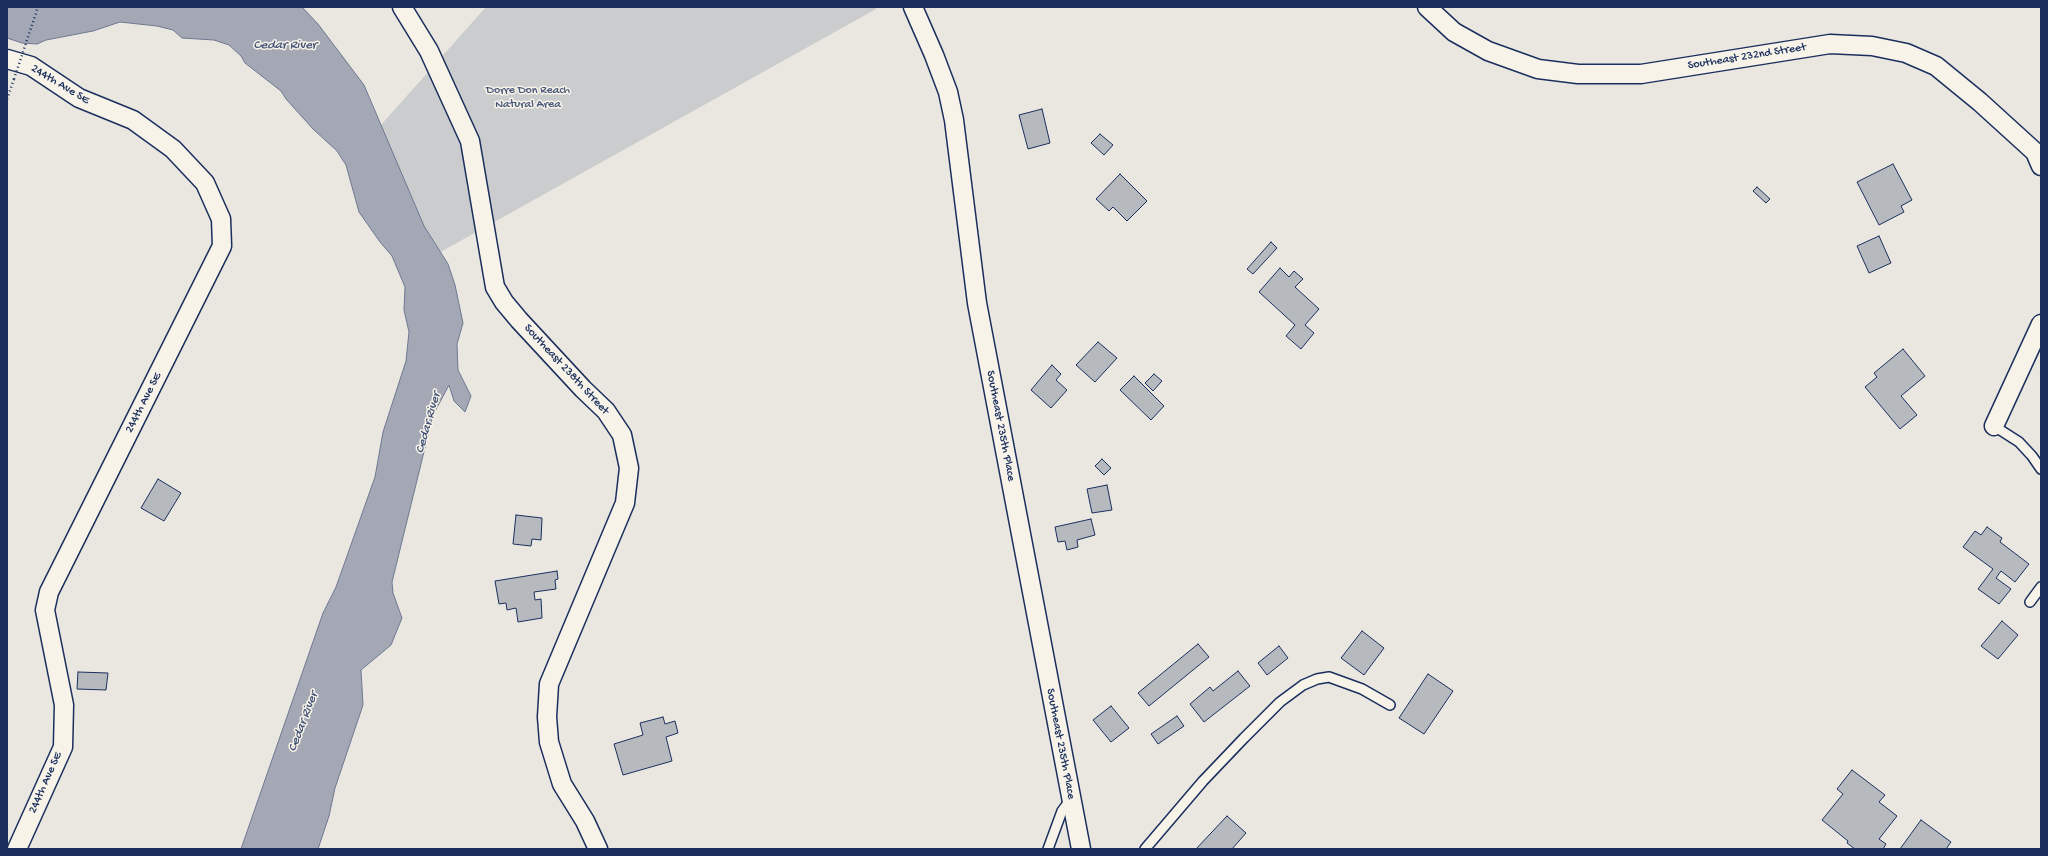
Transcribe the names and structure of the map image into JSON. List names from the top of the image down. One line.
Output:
{"streets":{"street":["Southeast 232nd Street","244th Ave SE","Southeast 238th Street","Southeast 235th Place"]},"water":["Cedar River"],"parks":["Dorre Don Reach Natural Area"]}
